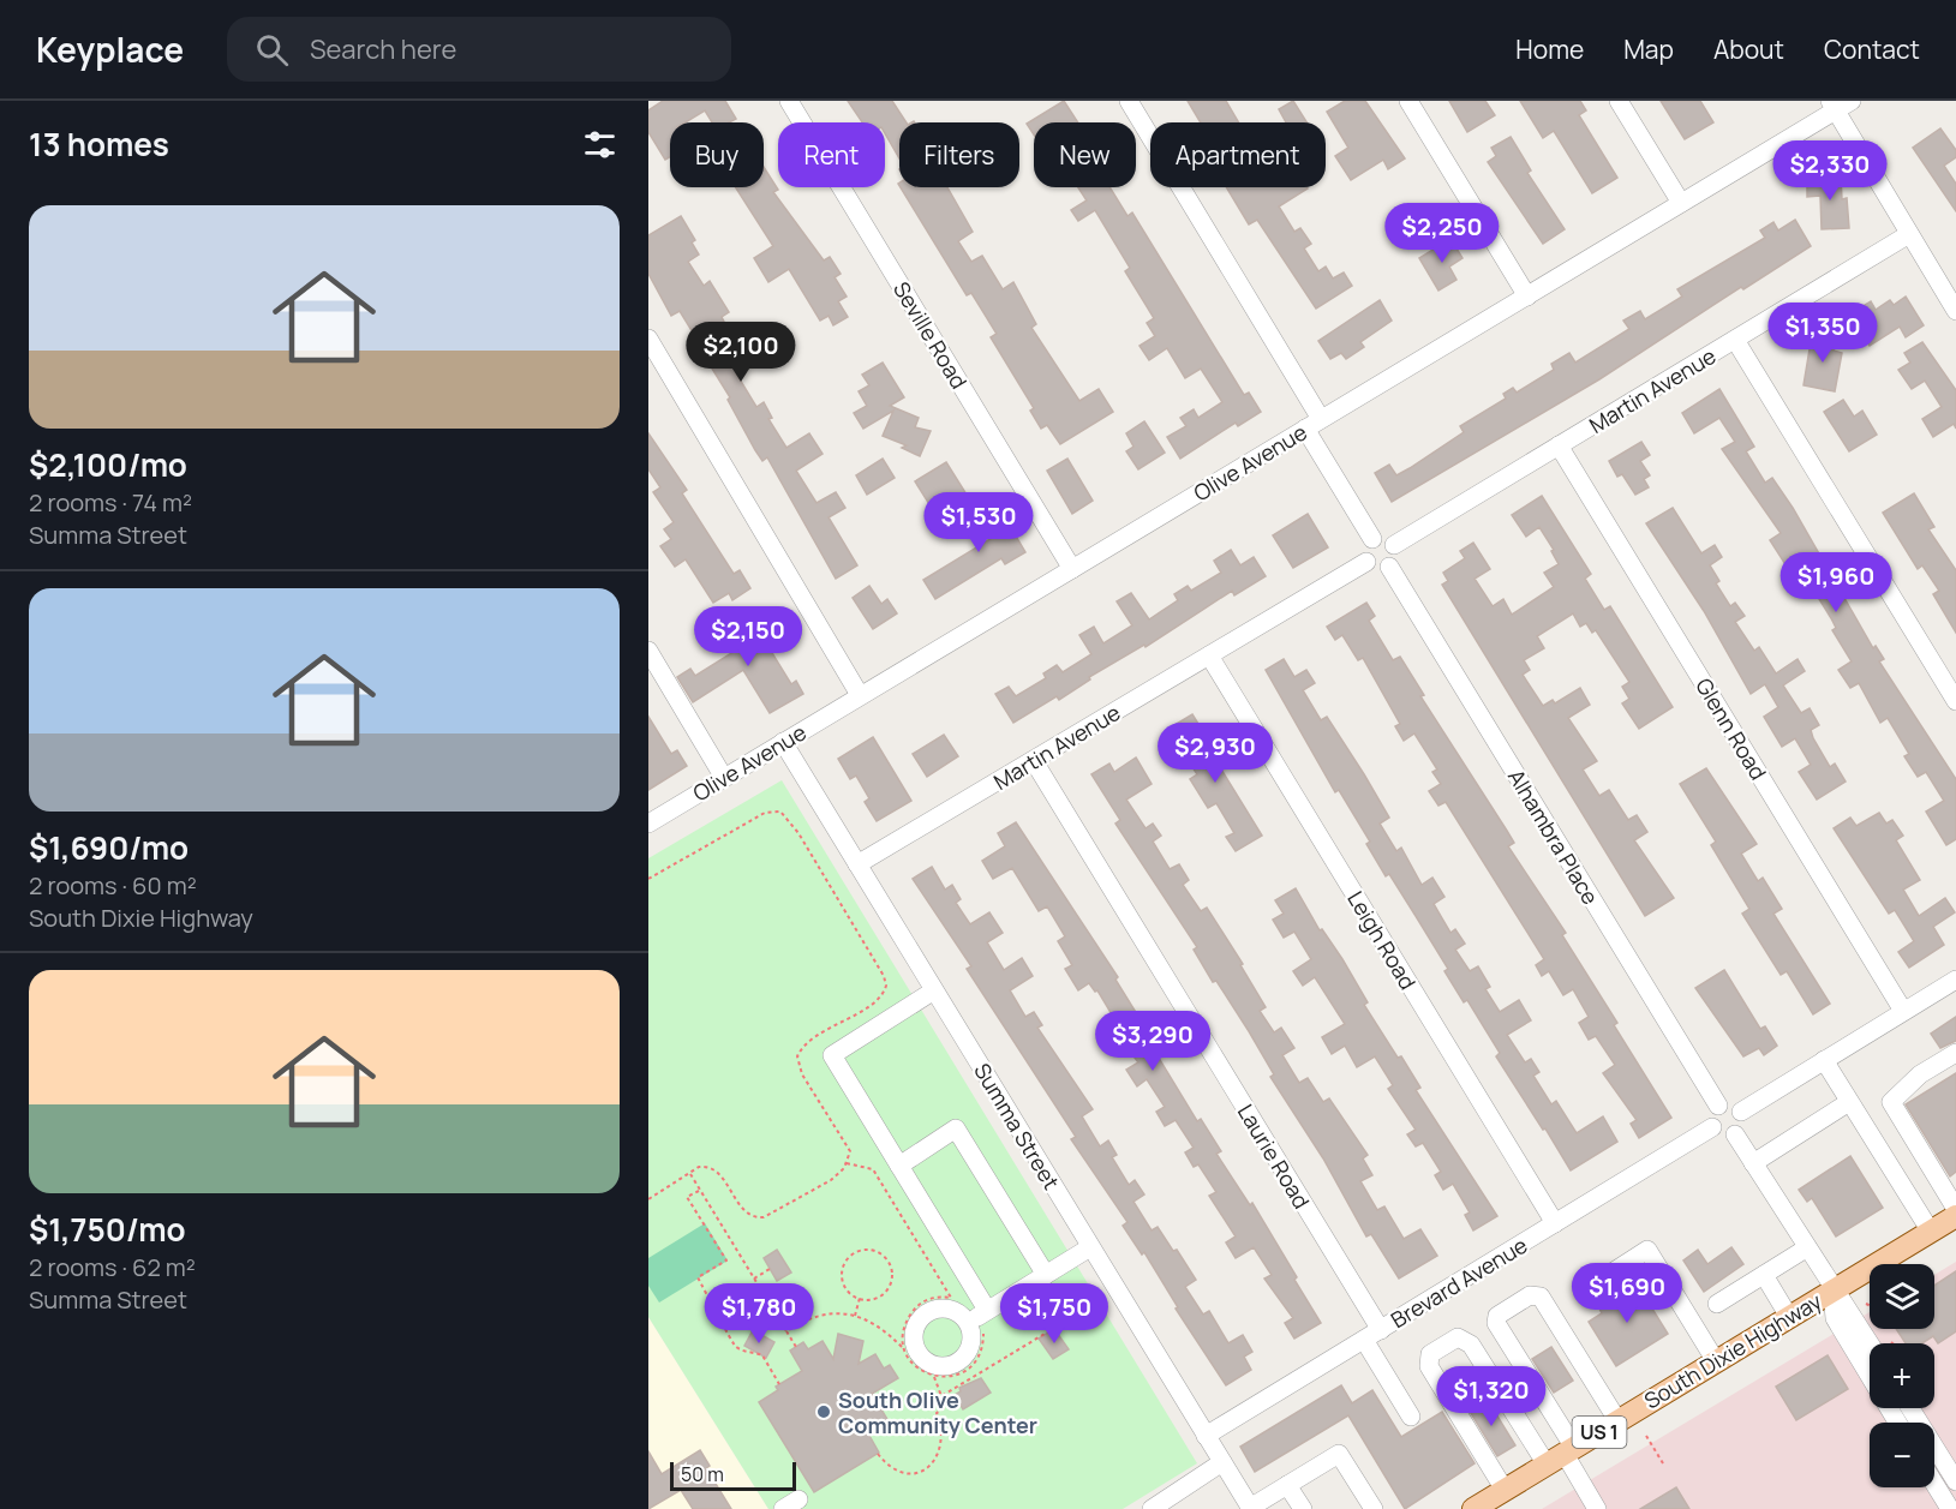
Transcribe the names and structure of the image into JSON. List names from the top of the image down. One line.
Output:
{"streets":{"main road":["South Dixie Highway","US 1"],"street":["Seville Road","Martin Avenue","Olive Avenue","Glenn Road","Alhambra Place","Leigh Road","Summa Street","Laurie Road","Brevard Avenue"]},"crossings":[["Seville Road","Olive Avenue"],["Martin Avenue","Glenn Road"],["Martin Avenue","Alhambra Place"],["Martin Avenue","Leigh Road"],["Martin Avenue","Summa Street"],["Martin Avenue","Laurie Road"],["Olive Avenue","Summa Street"],["Alhambra Place","Brevard Avenue"],["Leigh Road","Brevard Avenue"],["Summa Street","Brevard Avenue"],["Laurie Road","Brevard Avenue"]],"places":["South Olive Community Center"],"scale_bar":"50 m","page":{"header":"Keyplace","search":"Search here","nav":["Home","Map","About","Contact"],"heading":"13 homes","chip":["Buy","Rent","Filters","New","Apartment"],"price":["$2,330","$2,250","$1,350","$2,100","$1,530","$1,960","$2,150","$2,930","$3,290","$1,690","$1,780","$1,750","$1,320"],"list":[{"name":"$2,100/mo","note":"2 rooms · 74 m² · Summa Street"},{"name":"$1,690/mo","note":"2 rooms · 60 m² · South Dixie Highway"},{"name":"$1,750/mo","note":"2 rooms · 62 m² · Summa Street"}],"map_buttons":["+","−"],"scale":"50 m"}}
